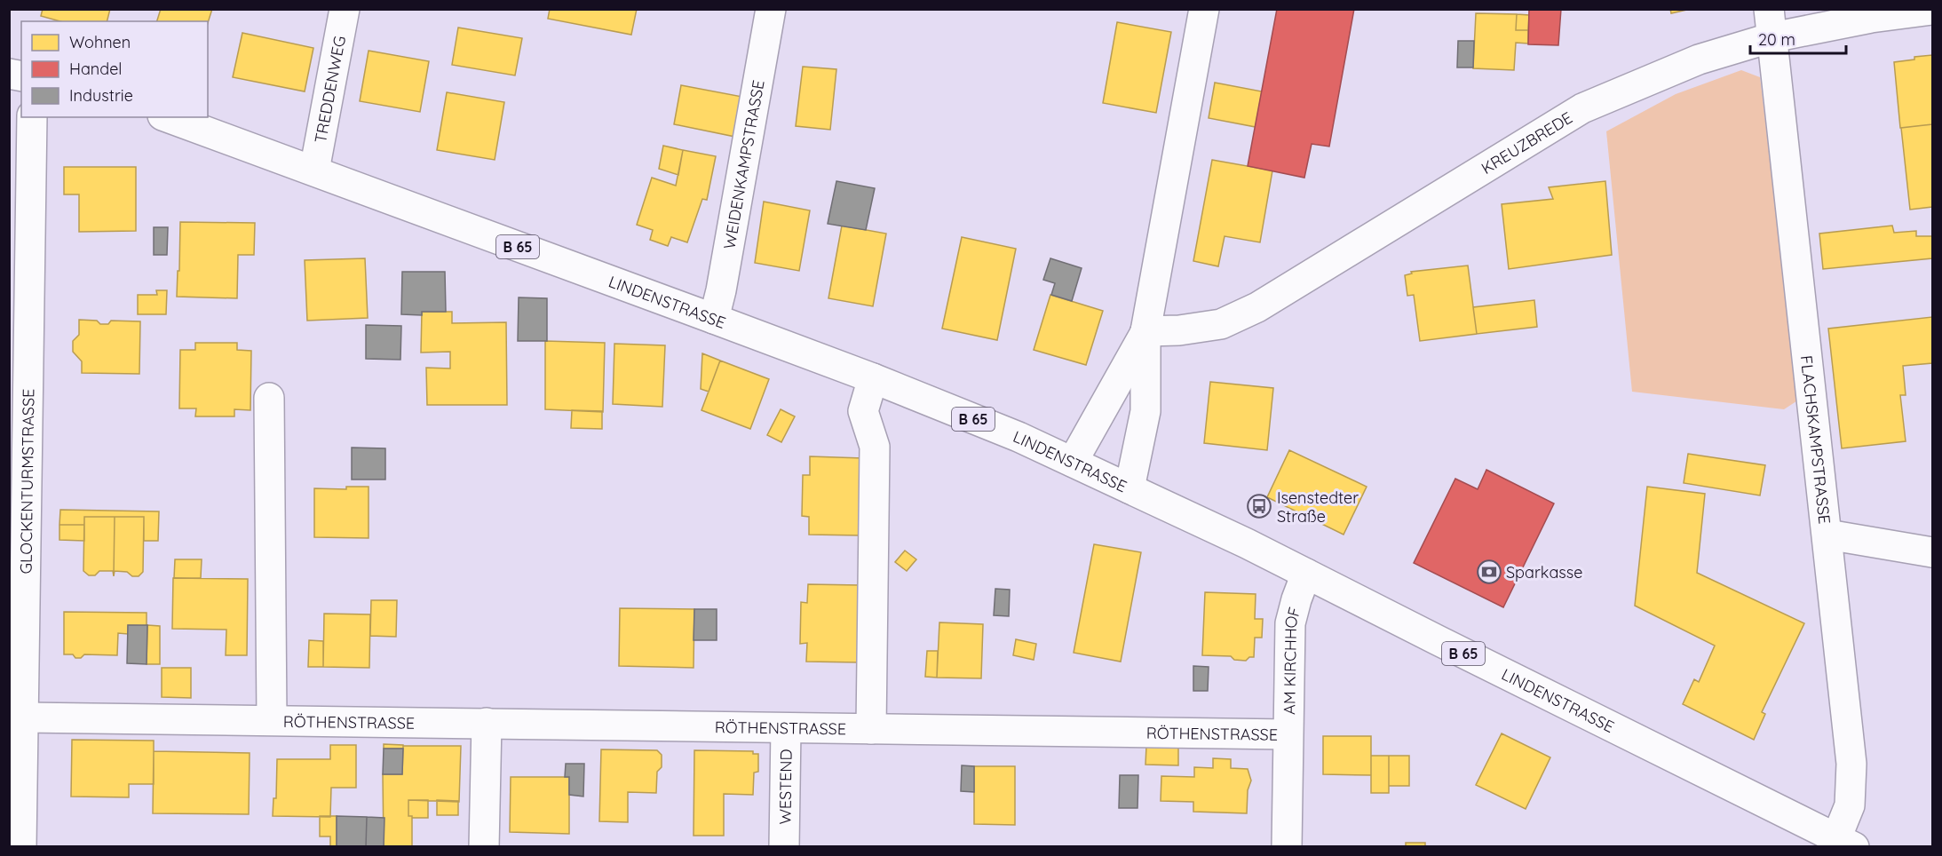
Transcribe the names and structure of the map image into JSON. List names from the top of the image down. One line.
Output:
{"streets":{"street":["TREDDENWEG","KREUZBREDE","WEIDENKAMPSTRASSE","B 65","LINDENSTRASSE","FLACHSKAMPSTRASSE","GLOCKENTURMSTRASSE","AM KIRCHHOF","RÖTHENSTRASSE","WESTEND"]},"crossings":[["TREDDENWEG","LINDENSTRASSE"],["KREUZBREDE","FLACHSKAMPSTRASSE"],["WEIDENKAMPSTRASSE","LINDENSTRASSE"],["LINDENSTRASSE","FLACHSKAMPSTRASSE"],["LINDENSTRASSE","AM KIRCHHOF"],["GLOCKENTURMSTRASSE","RÖTHENSTRASSE"],["AM KIRCHHOF","RÖTHENSTRASSE"],["RÖTHENSTRASSE","WESTEND"]],"places":{"bus stop":["Isenstedter Straße"],"bank":["Sparkasse"]},"legend":["Wohnen","Handel","Industrie"],"scale_bar":"20 m"}
